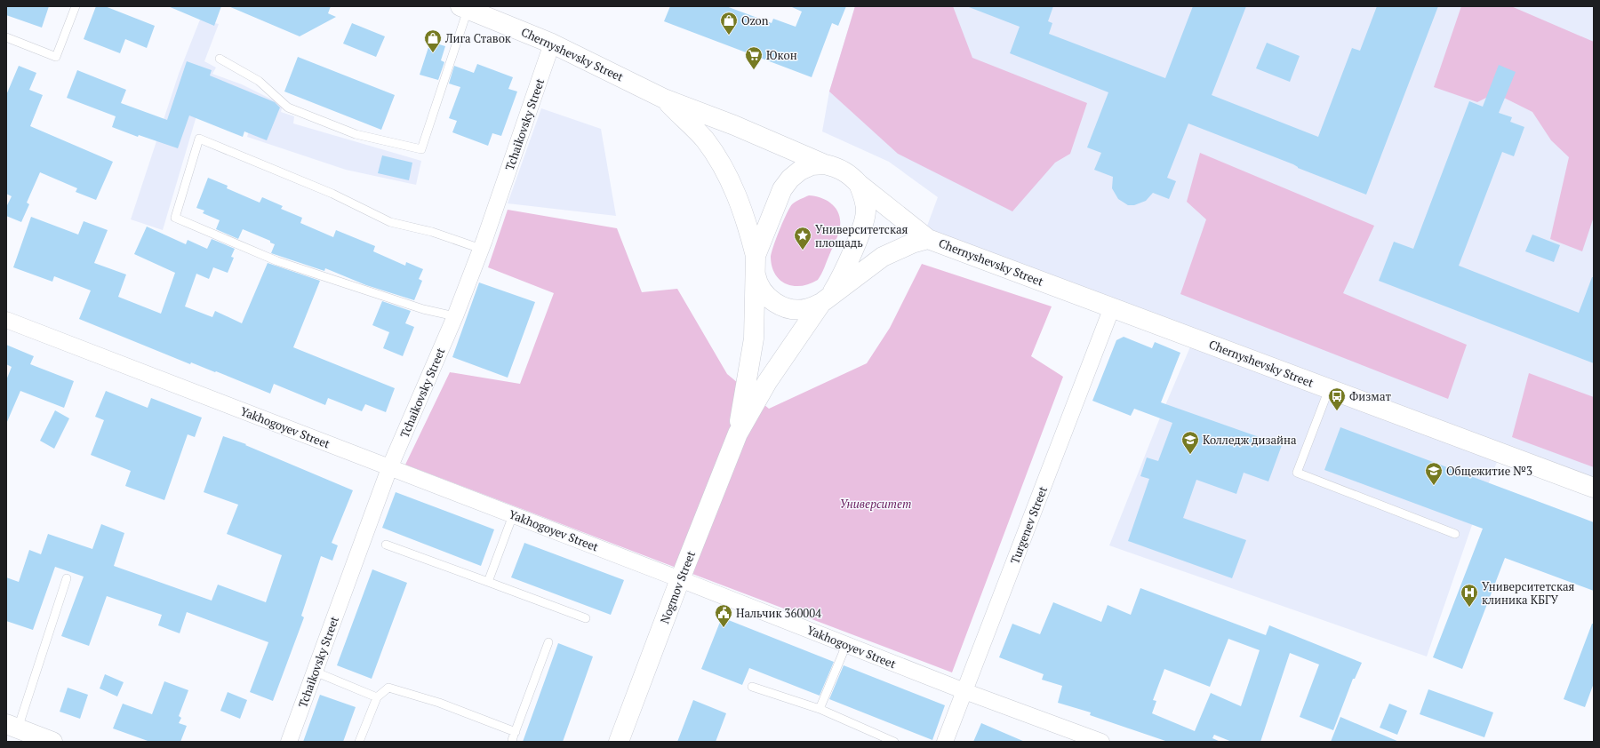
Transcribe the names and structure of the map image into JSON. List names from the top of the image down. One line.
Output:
{"streets":{"street":["Chernyshevsky Street","Tchaikovsky Street","Yakhogoyev Street","Turgenev Street","Nogmov Street"]},"crossings":[["Chernyshevsky Street","Tchaikovsky Street"],["Chernyshevsky Street","Turgenev Street"],["Tchaikovsky Street","Yakhogoyev Street"],["Yakhogoyev Street","Turgenev Street"],["Yakhogoyev Street","Nogmov Street"]],"parks":["Университет"],"places":{"shop":["Ozon","Лига Ставок"],"supermarket":["Юкон"],"place":["Университетская площадь"],"bus stop":["Физмат"],"school or university":["Колледж дизайна","Общежитие №3"],"hospital":["Университетская клиника КБГУ"],"public building":["Нальчик 360004"]}}
